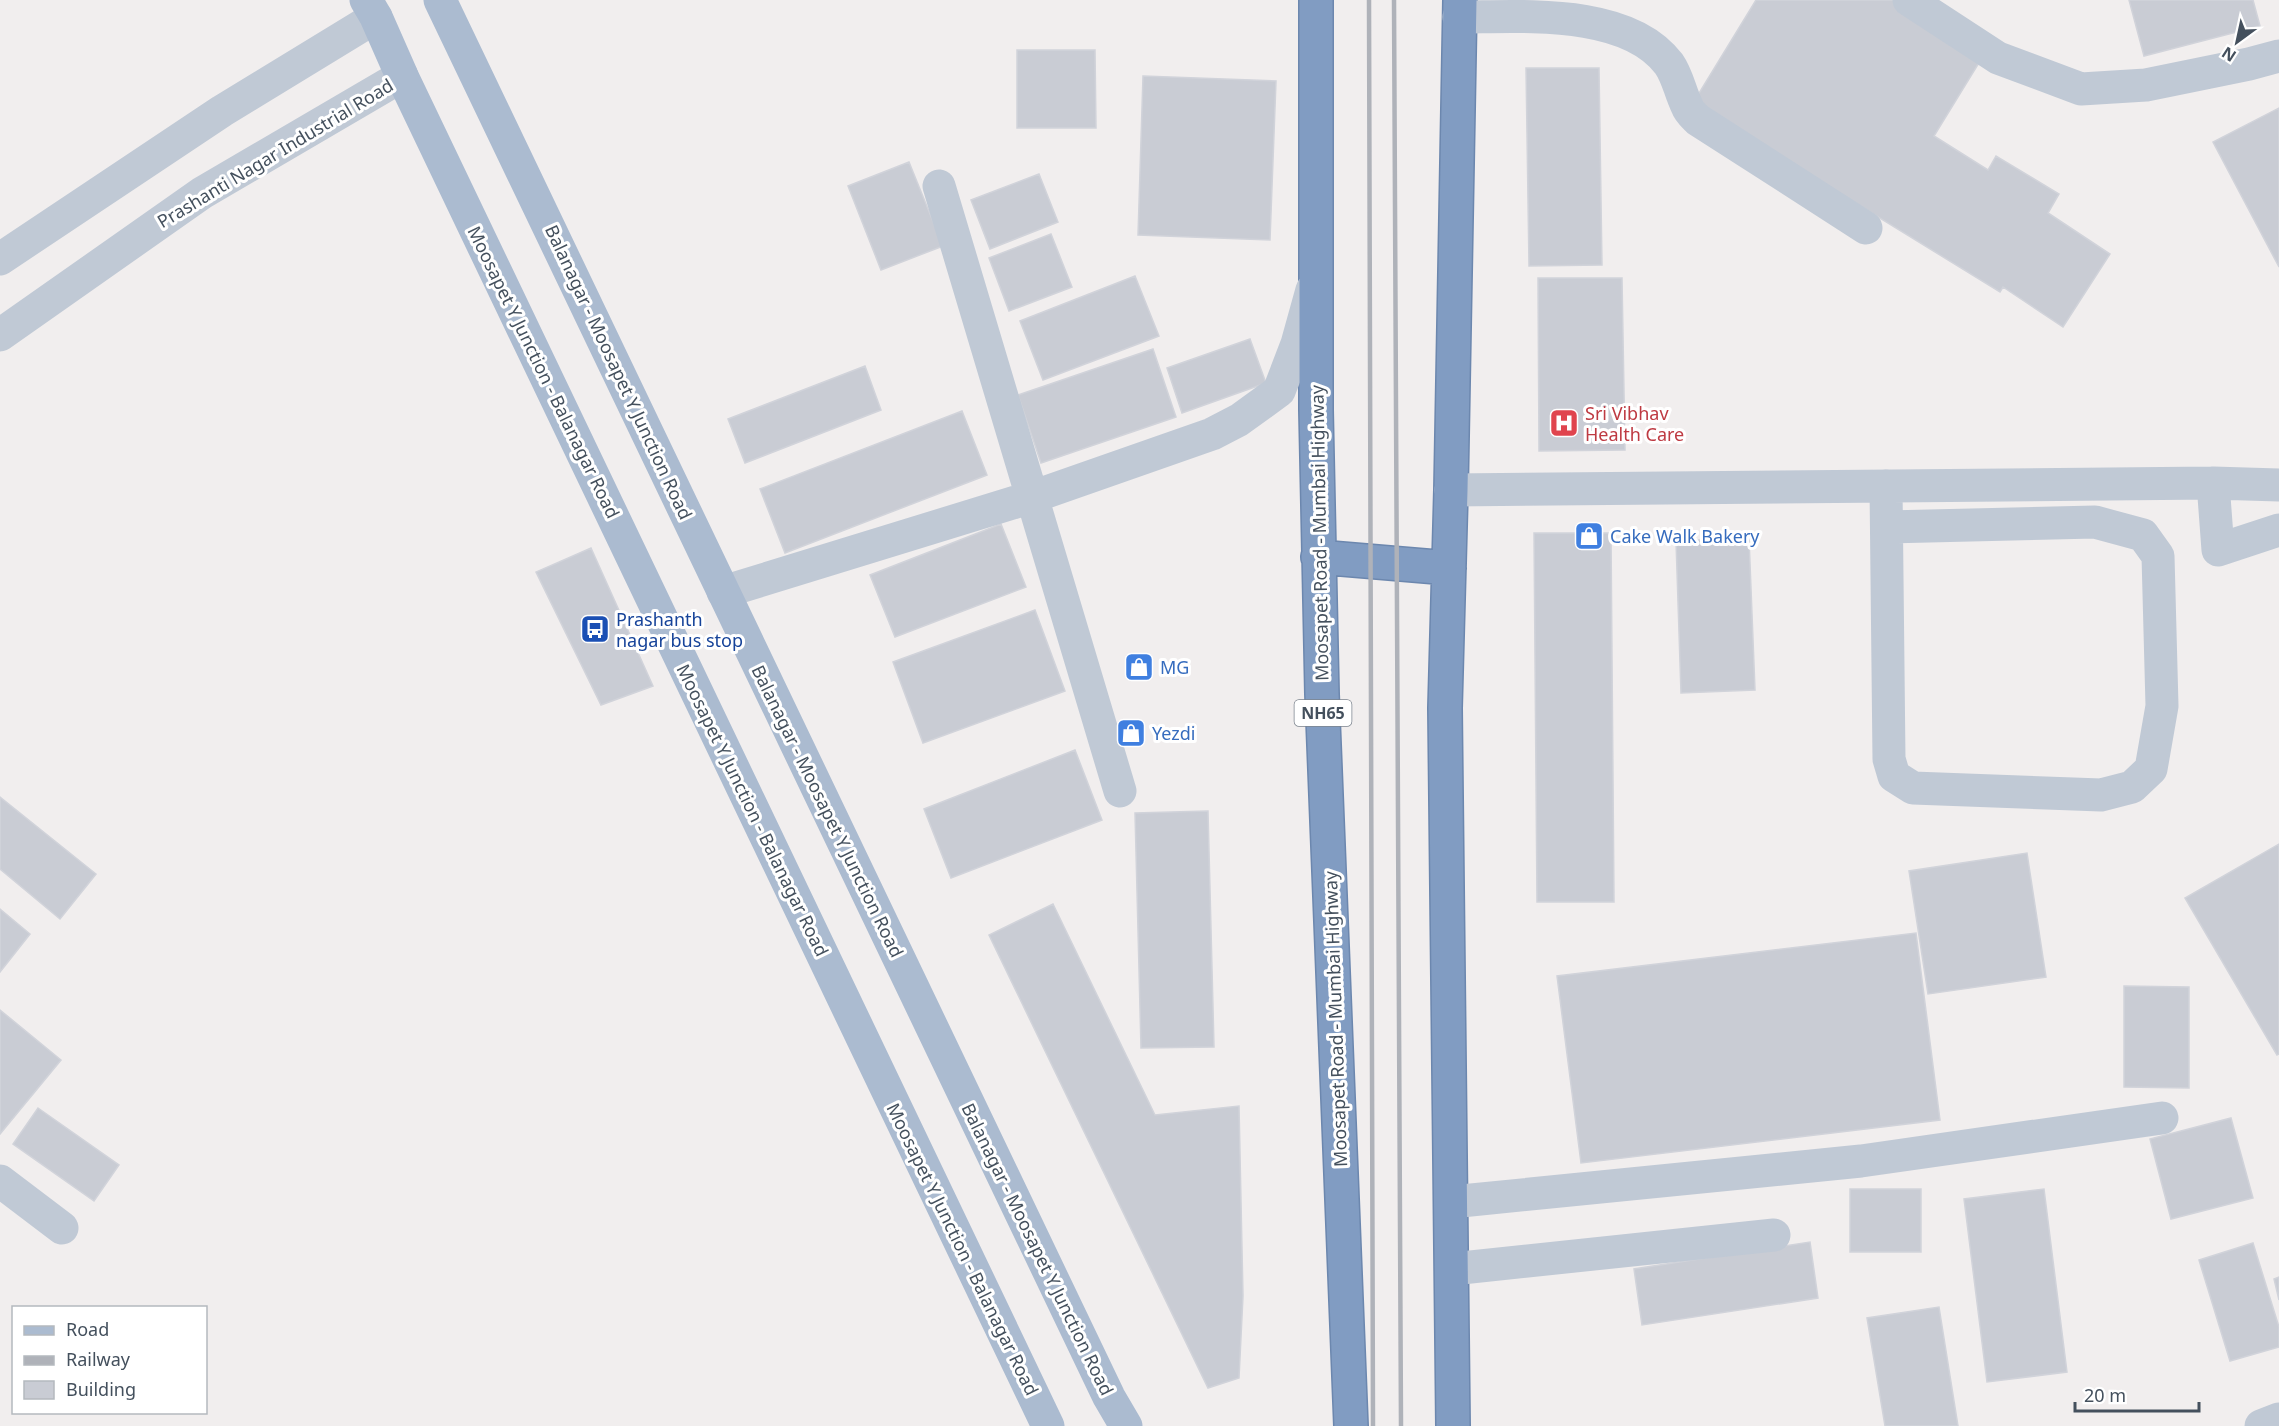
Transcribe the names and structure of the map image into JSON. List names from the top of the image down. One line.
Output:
{"streets":{"highway":["Moosapet Road - Mumbai Highway","NH65"],"main road":["Moosapet Y Junction - Balanagar Road","Balanagar - Moosapet Y Junction Road"],"street":["Prashanti Nagar Industrial Road"]},"crossings":[["Prashanti Nagar Industrial Road","Moosapet Y Junction - Balanagar Road"]],"places":{"hospital":["Sri Vibhav Health Care"],"shop":["Cake Walk Bakery","MG","Yezdi"],"bus stop":["Prashanth nagar bus stop"]},"legend":["Road","Railway","Building"],"scale_bar":"20 m","north":"bottom left"}
